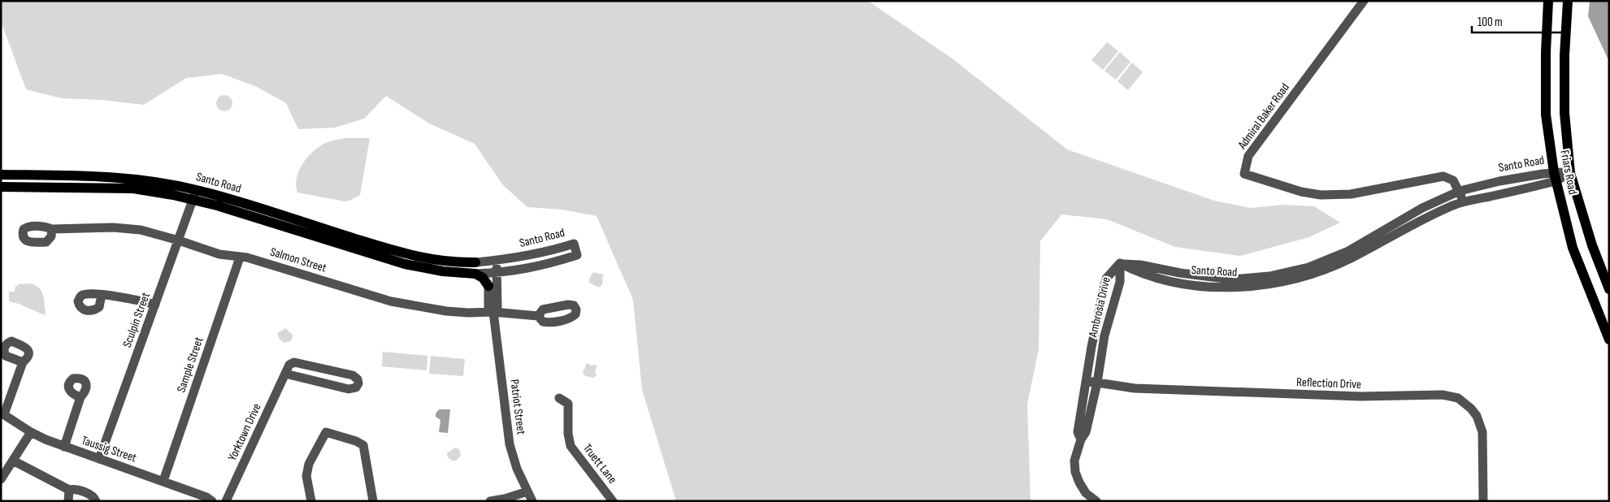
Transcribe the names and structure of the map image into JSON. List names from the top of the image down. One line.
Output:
{"streets":{"main road":["Santo Road","Friars Road"],"street":["Admiral Baker Road","Salmon Street","Ambrosia Drive","Sculpin Street","Sample Street","Reflection Drive","Patriot Street","Yorktown Drive","Taussig Street","Truett Lane"]},"crossings":[["Admiral Baker Road","Santo Road"],["Santo Road","Friars Road"],["Santo Road","Ambrosia Drive"],["Santo Road","Sculpin Street"],["Santo Road","Patriot Street"],["Salmon Street","Sculpin Street"],["Salmon Street","Sample Street"],["Salmon Street","Patriot Street"],["Ambrosia Drive","Reflection Drive"],["Sculpin Street","Taussig Street"],["Sample Street","Taussig Street"]],"scale_bar":"100 m"}
